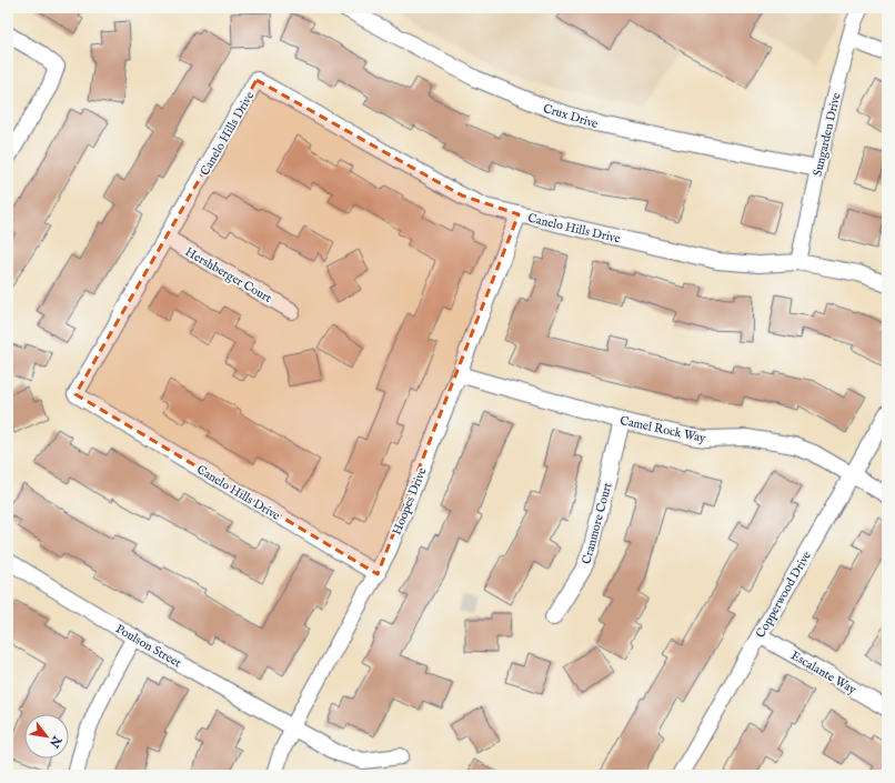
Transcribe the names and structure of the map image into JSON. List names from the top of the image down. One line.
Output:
{"streets":{"street":["Crux Drive","Canelo Hills Drive","Sungarden Drive","Hershberger Court","Camel Rock Way","Hoopes Drive","Cranmore Court","Copperwood Drive","Poulson Street","Escalante Way"]},"crossings":[["Crux Drive","Sungarden Drive"],["Canelo Hills Drive","Sungarden Drive"],["Canelo Hills Drive","Hershberger Court"],["Canelo Hills Drive","Hoopes Drive"],["Camel Rock Way","Hoopes Drive"],["Camel Rock Way","Cranmore Court"],["Camel Rock Way","Copperwood Drive"],["Hoopes Drive","Poulson Street"],["Copperwood Drive","Escalante Way"]],"north":"bottom right"}
